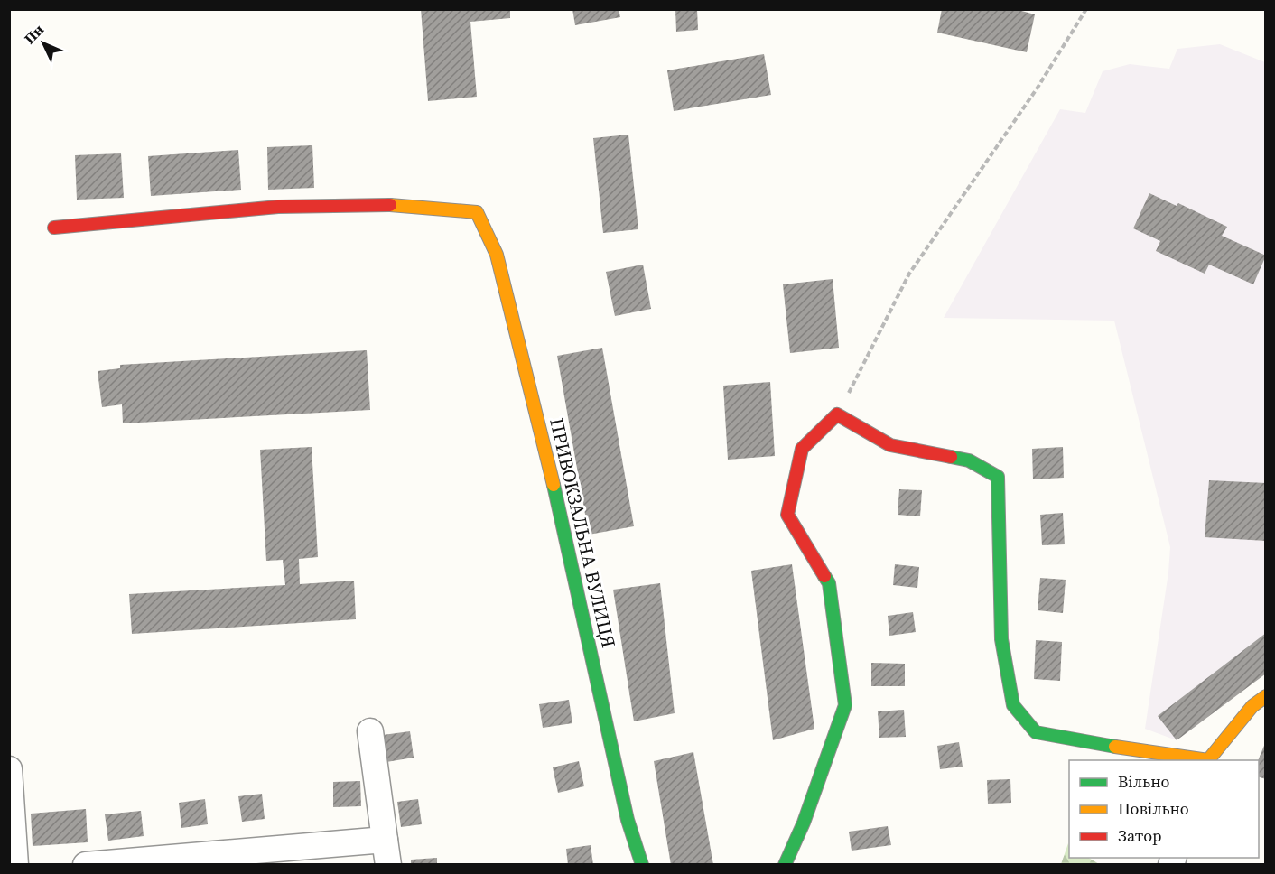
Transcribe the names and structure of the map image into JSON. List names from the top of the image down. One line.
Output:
{"streets":{"street":["ПРИВОКЗАЛЬНА ВУЛИЦЯ"]},"legend":["Вільно","Повільно","Затор"],"north":"top left"}
